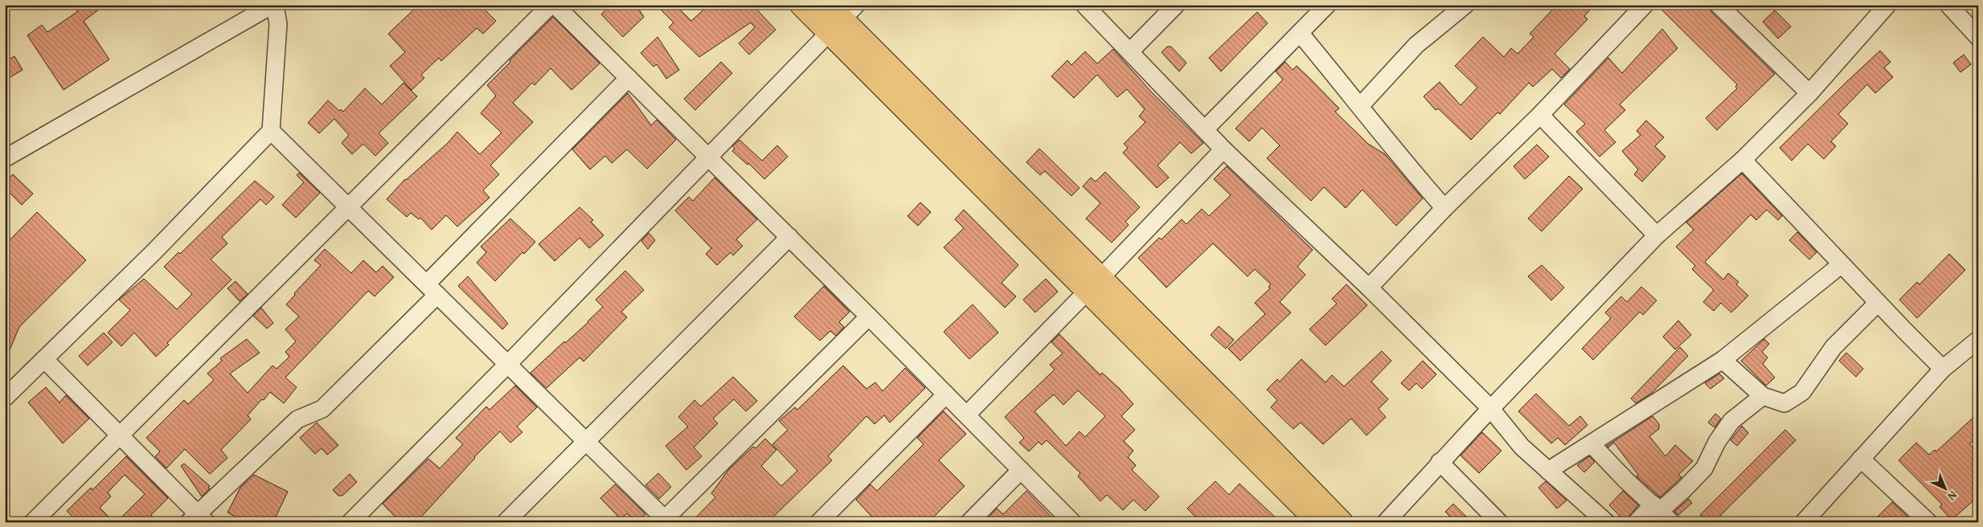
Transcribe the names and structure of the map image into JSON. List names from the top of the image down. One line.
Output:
{"north":"bottom right"}
